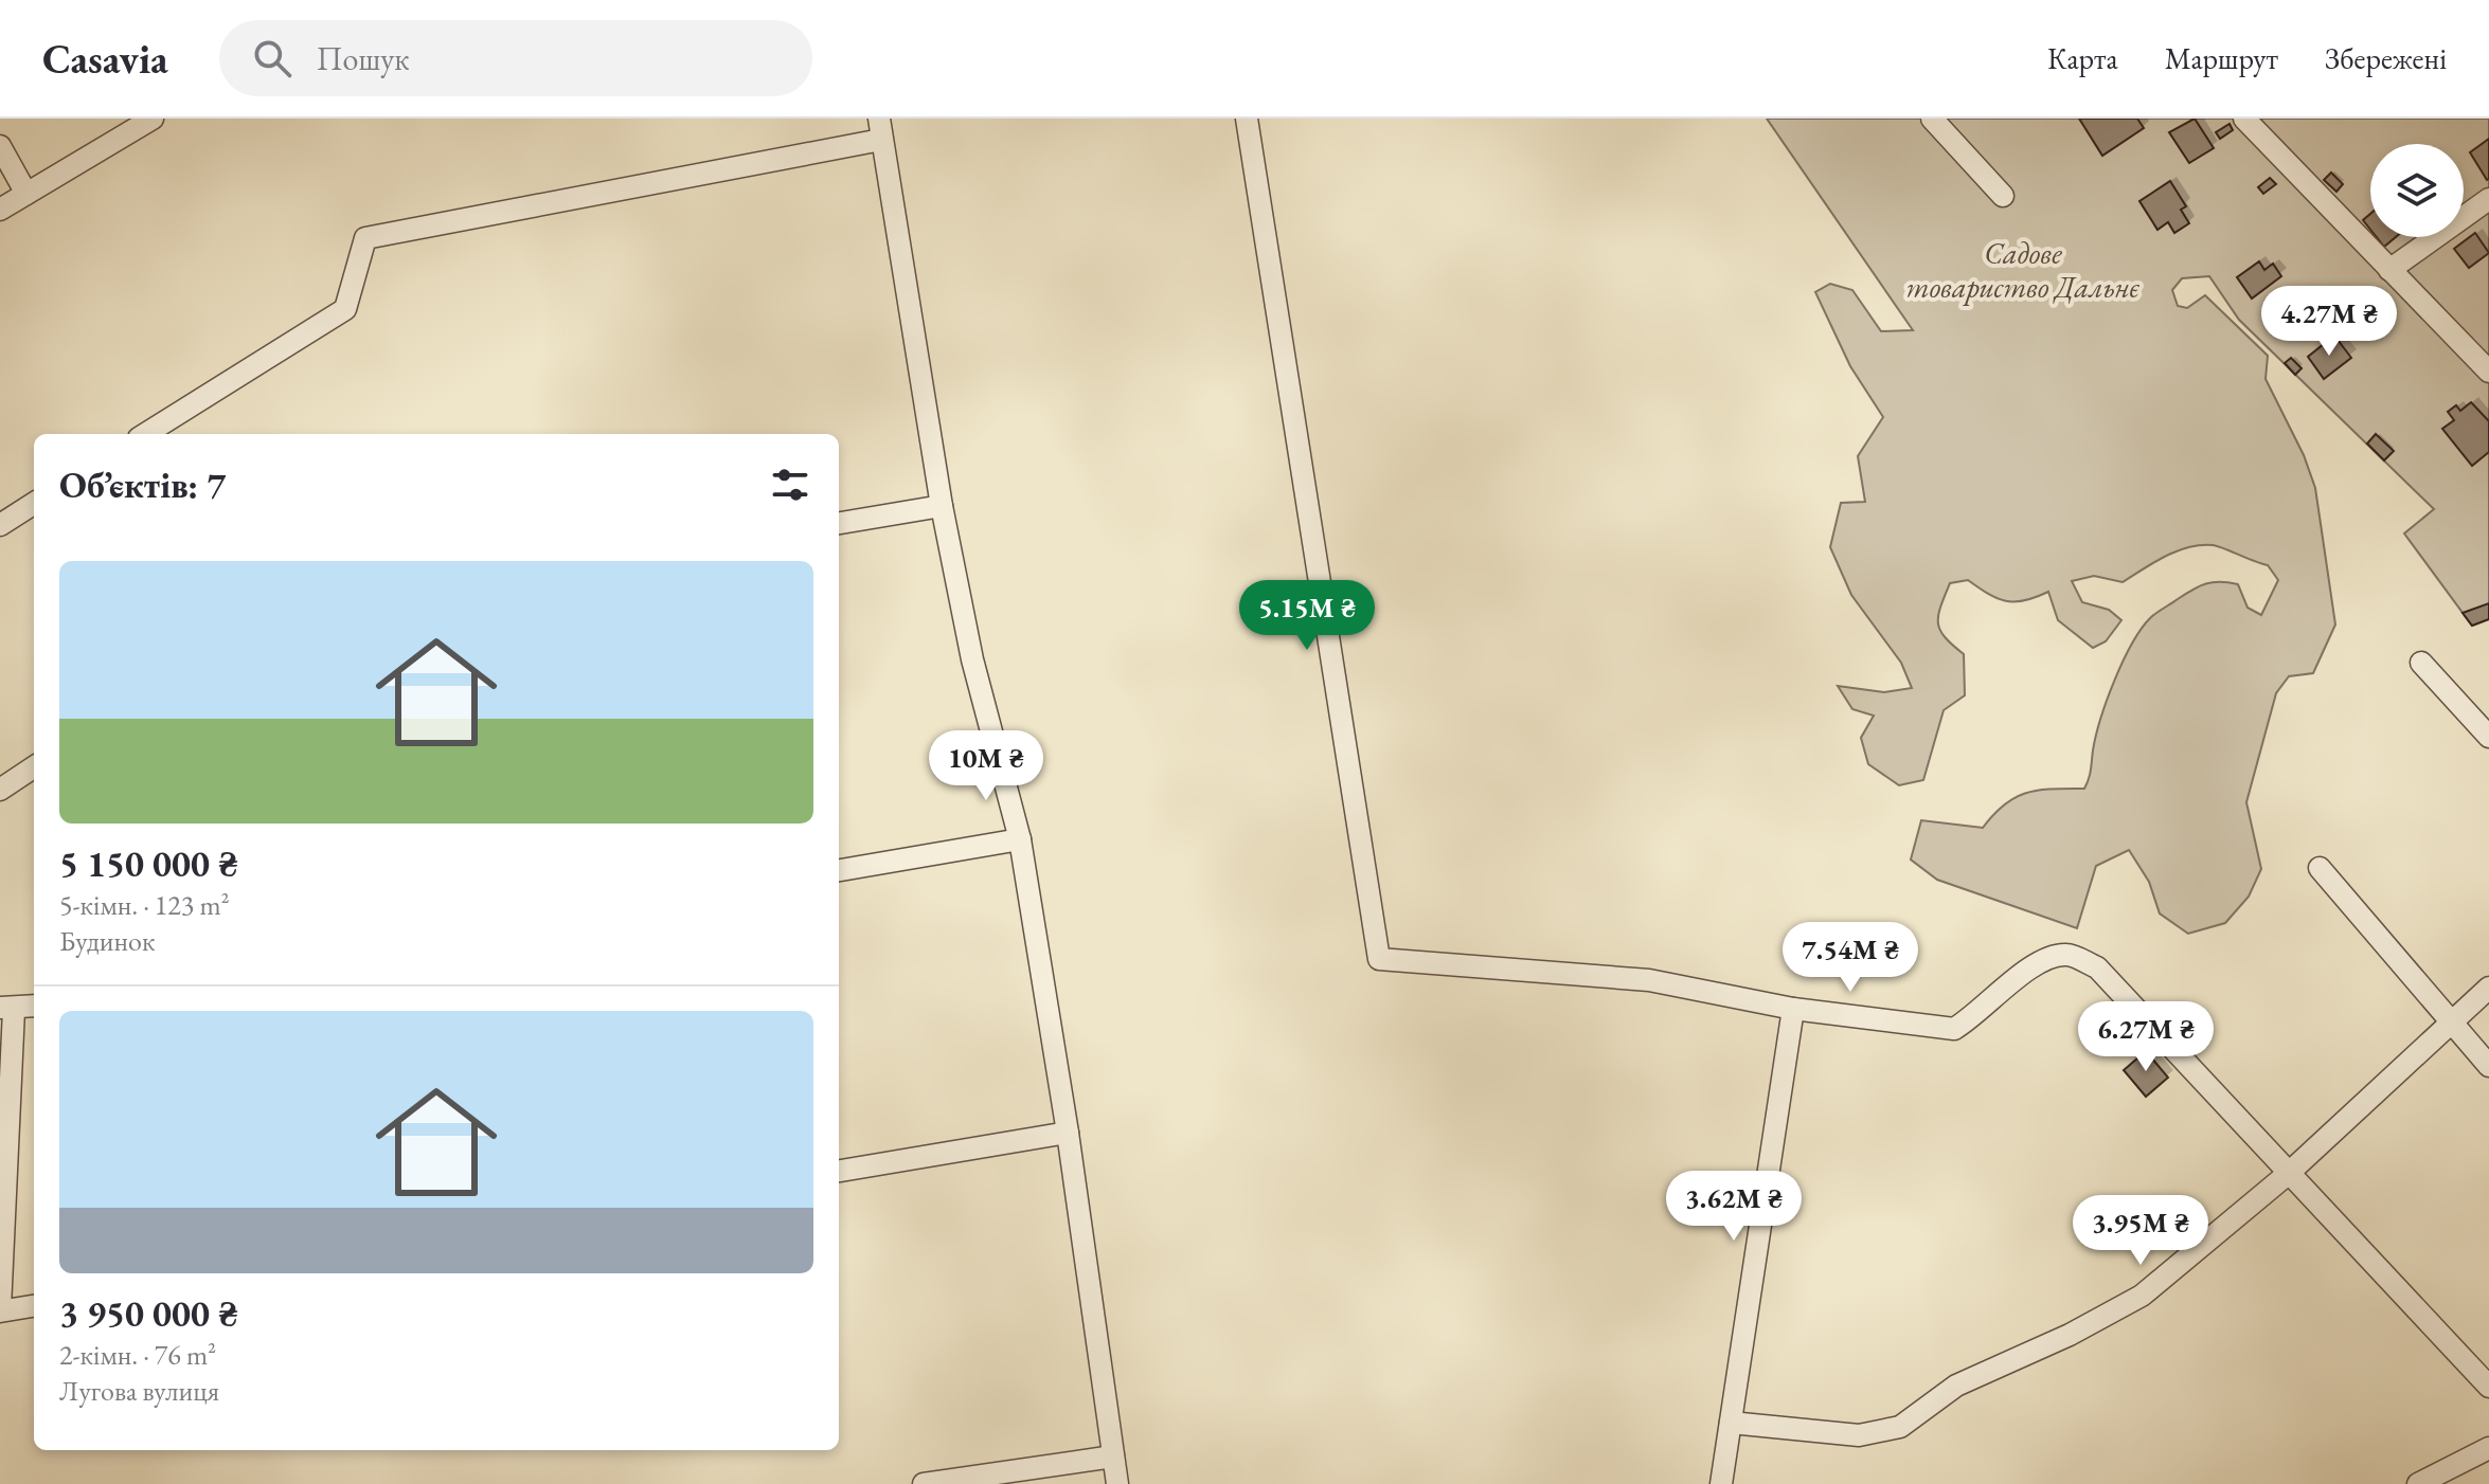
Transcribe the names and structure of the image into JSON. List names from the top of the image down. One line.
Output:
{"parks":["Садове товариство Дальнє"],"page":{"header":"Casavia","search":"Пошук","nav":["Карта","Маршрут","Збережені"],"price":["4.27M ₴","5.15M ₴","10M ₴","7.54M ₴","6.27M ₴","3.62M ₴","3.95M ₴"],"heading":"Об’єктів: 7","list":[{"name":"5 150 000 ₴","note":"5-кімн. · 123 m² · Будинок"},{"name":"3 950 000 ₴","note":"2-кімн. · 76 m² · Лугова вулиця"}]}}
